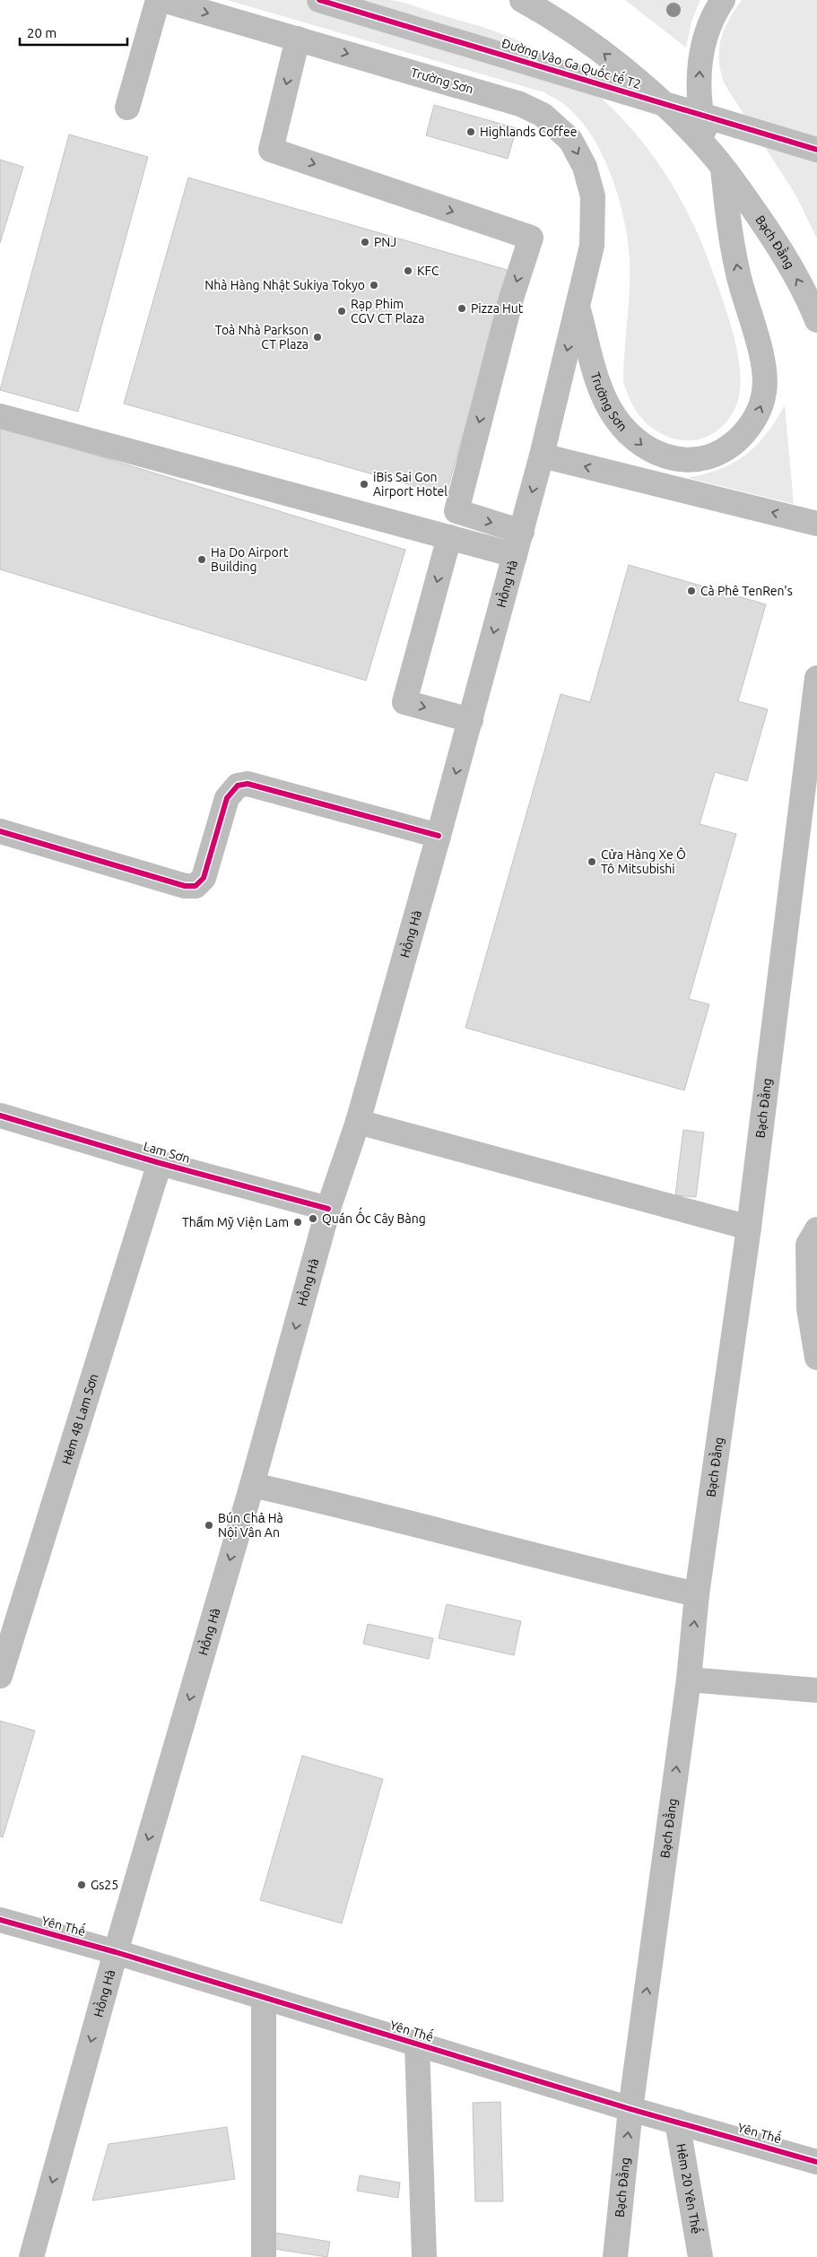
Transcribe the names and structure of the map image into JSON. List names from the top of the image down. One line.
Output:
{"streets":{"main road":["Đường Vào Ga Quốc tế T2","Trường Sơn","Bạch Đằng","Hồng Hà","Lam Sơn","Hẻm 48 Lam Sơn","Yên Thế","Hẻm 20 Yên Thế"]},"crossings":[["Trường Sơn","Bạch Đằng"],["Trường Sơn","Hồng Hà"],["Bạch Đằng","Yên Thế"],["Hồng Hà","Lam Sơn"],["Hồng Hà","Yên Thế"],["Lam Sơn","Hẻm 48 Lam Sơn"],["Yên Thế","Hẻm 20 Yên Thế"]],"one_way":["Bạch Đằng","Hồng Hà"],"places":["Highlands Coffee","PNJ","KFC","Nhà Hàng Nhật Sukiya Tokyo","Pizza Hut","Rạp Phim CGV CT Plaza","Toà Nhà Parkson CT Plaza","iBis Sai Gon Airport Hotel","Ha Do Airport Building","Cà Phê TenRen's","Cửa Hàng Xe Ô Tô Mitsubishi","Quán Ốc Cây Bàng","Thẩm Mỹ Viện Lam","Bún Chả Hà Nội Vân An","Gs25"],"scale_bar":"20 m"}
